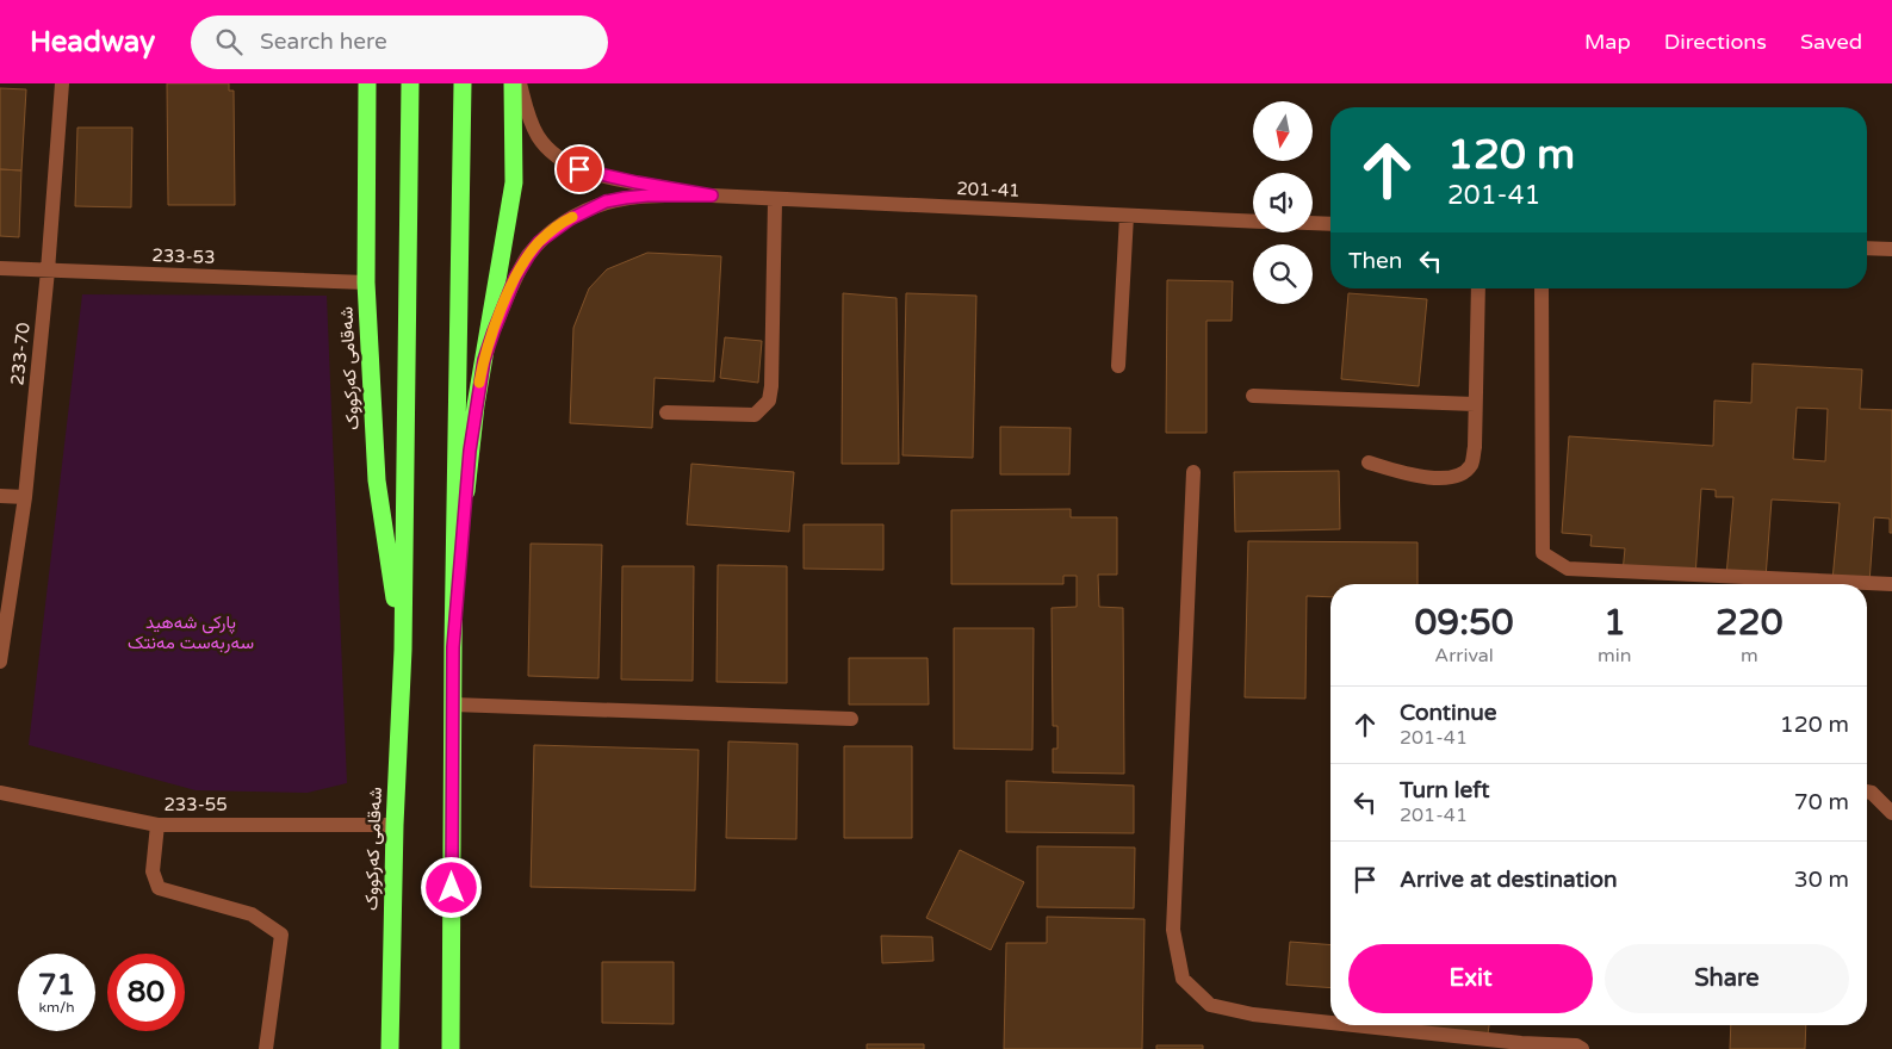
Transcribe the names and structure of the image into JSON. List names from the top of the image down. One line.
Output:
{"streets":{"highway":["شەقامی کەرکووک"],"street":["201-41","233-53","233-70","233-55"]},"crossings":[["233-53","233-70"],["233-53","شەقامی کەرکووک"],["شەقامی کەرکووک","233-55"]],"parks":["پارکی شەهید سەربەست مەنتک"],"north":"bottom","page":{"header":"Headway","search":"Search here","nav":["Map","Directions","Saved"],"turn":["120 m","201-41"],"then":"Then","eta":["09:50","Arrival","1","min","220","m"],"list":[{"name":"Continue","note":"201-41","value":"120 m"},{"name":"Turn left","note":"201-41","value":"70 m"},{"name":"Arrive at destination","value":"30 m"}],"buttons":["Exit","Share"],"speed":"71 km/h","limit":"80"}}
